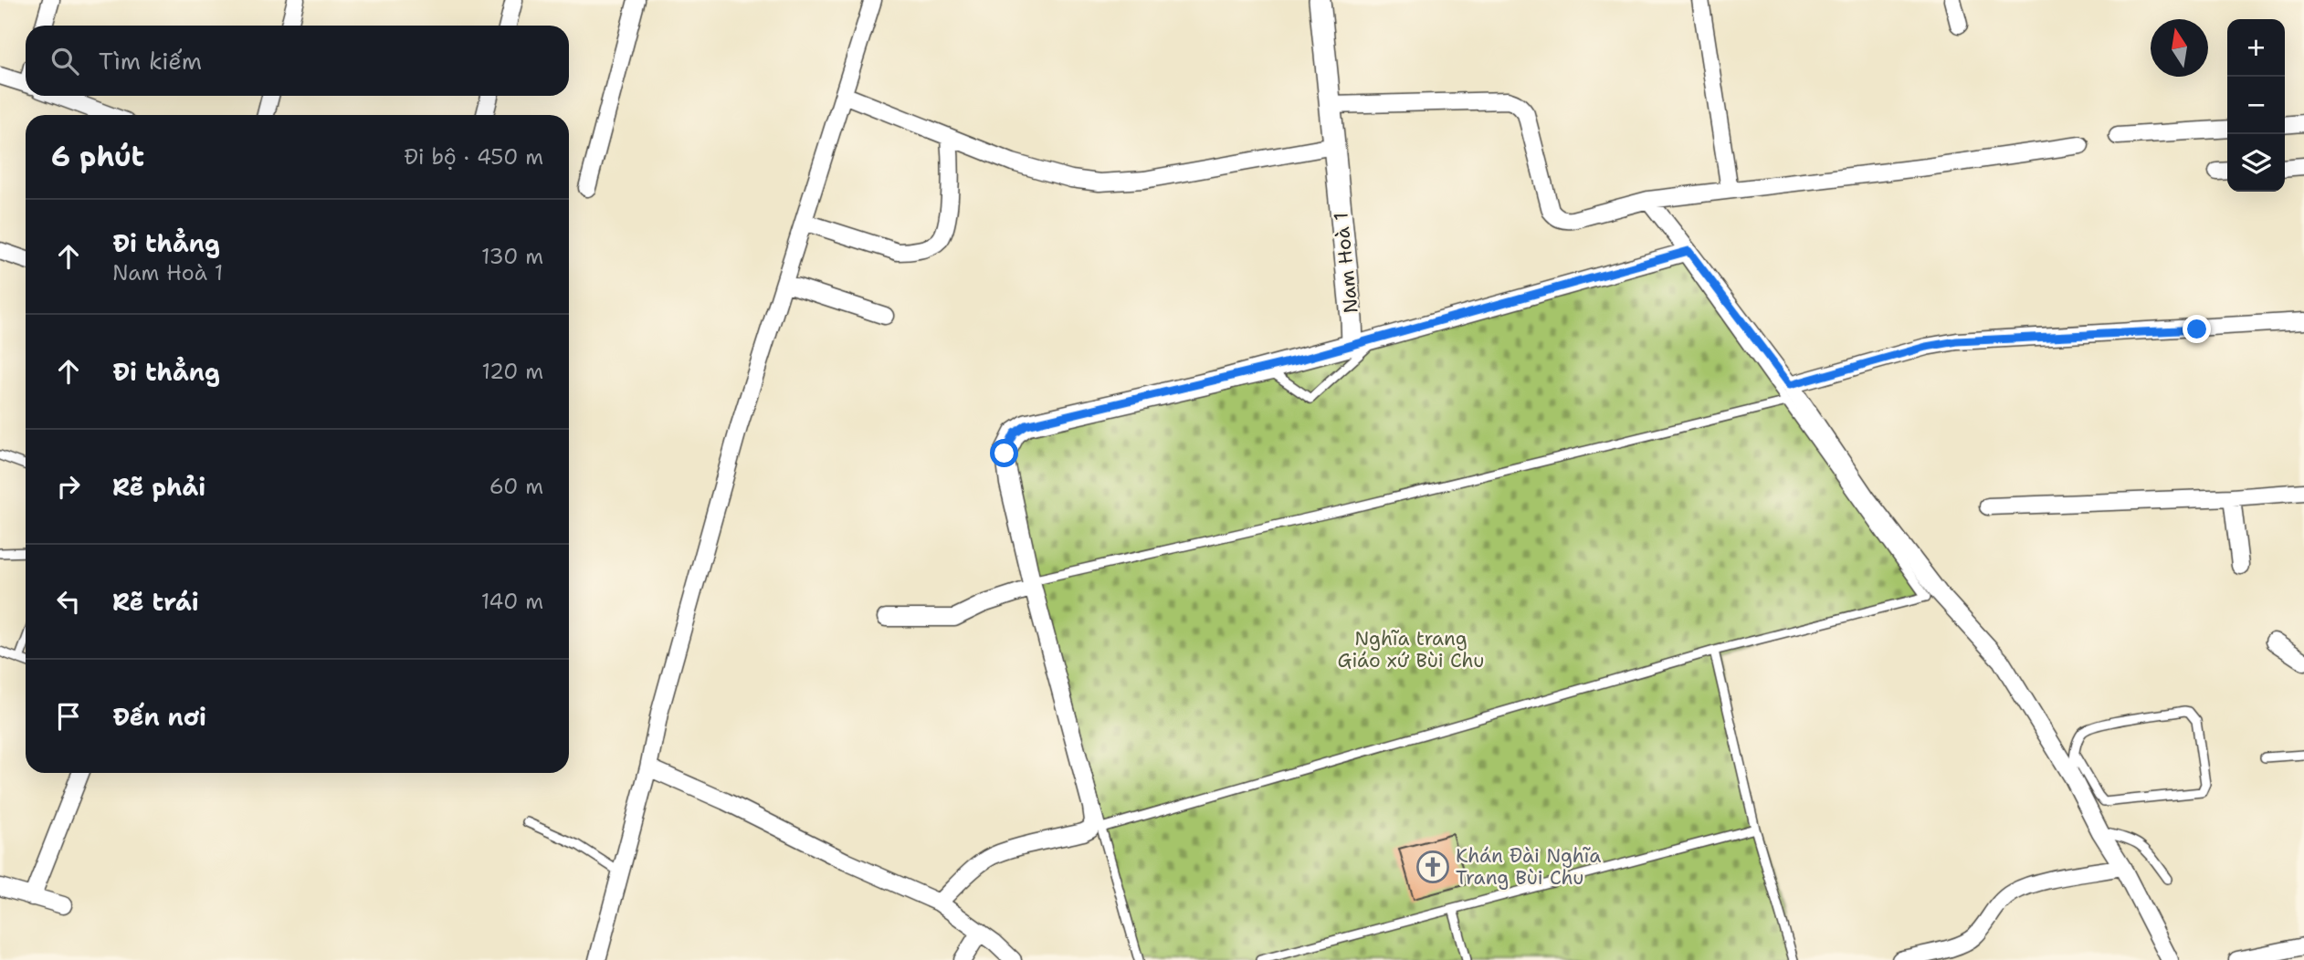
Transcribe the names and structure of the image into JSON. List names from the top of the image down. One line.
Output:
{"streets":{"street":["Nam Hoà 1"]},"parks":["Nghĩa trang Giáo xứ Bùi Chu"],"places":{"church":["Khán Đài Nghĩa Trang Bùi Chu"]},"north":"top","page":{"map_buttons":["+","−"],"search":"Tìm kiếm","heading":["6 phút","Đi bộ · 450 m"],"list":[["Đi thẳng","Nam Hoà 1","130 m"],["Đi thẳng","120 m"],["Rẽ phải","60 m"],["Rẽ trái","140 m"],"Đến nơi"]}}
